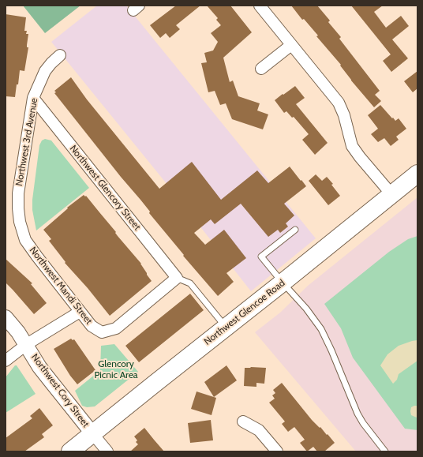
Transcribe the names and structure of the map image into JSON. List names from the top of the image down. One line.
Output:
{"streets":{"main road":["Northwest Glencoe Road"],"street":["Northwest 3rd Avenue","Northwest Glencory Street","Northwest Mandi Street","Northwest Cory Street"]},"crossings":[["Northwest 3rd Avenue","Northwest Glencory Street"],["Northwest 3rd Avenue","Northwest Mandi Street"],["Northwest Glencory Street","Northwest Mandi Street"],["Northwest Glencoe Road","Northwest Cory Street"]],"parks":["Glencory Picnic Area"]}
